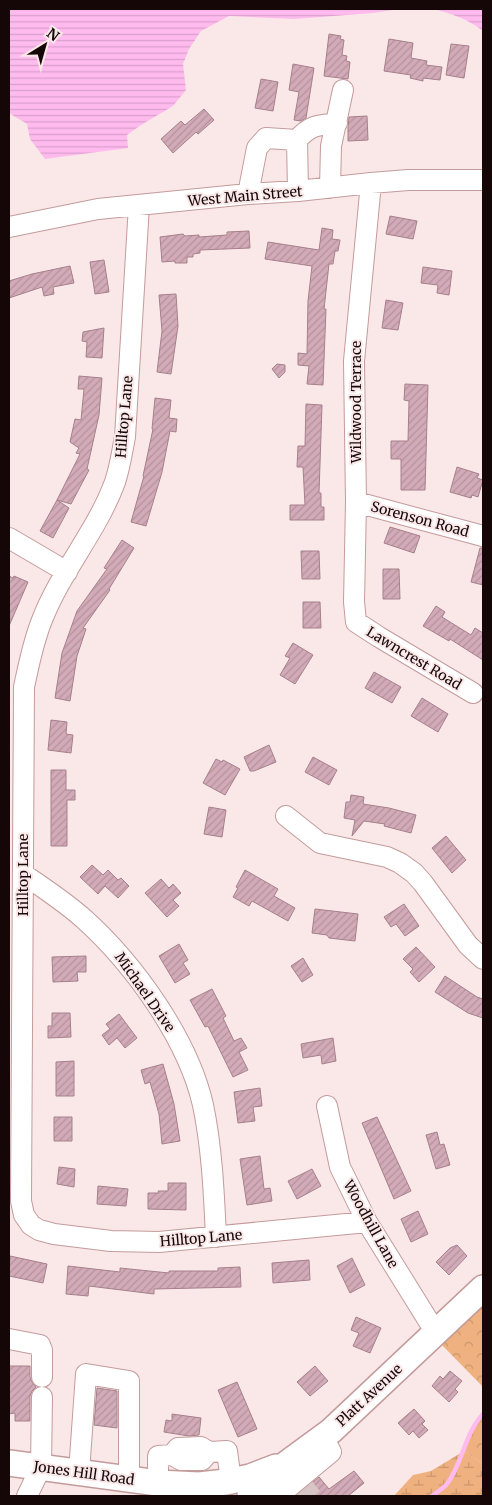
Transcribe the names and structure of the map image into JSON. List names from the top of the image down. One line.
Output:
{"streets":{"main road":["Platt Avenue","Jones Hill Road"],"street":["West Main Street","Wildwood Terrace","Hilltop Lane","Sorenson Road","Lawncrest Road","Michael Drive","Woodhill Lane"]},"crossings":[["West Main Street","Wildwood Terrace"],["West Main Street","Hilltop Lane"],["Wildwood Terrace","Sorenson Road"],["Wildwood Terrace","Lawncrest Road"],["Hilltop Lane","Michael Drive"],["Hilltop Lane","Woodhill Lane"],["Woodhill Lane","Platt Avenue"],["Platt Avenue","Jones Hill Road"]],"north":"top right"}
